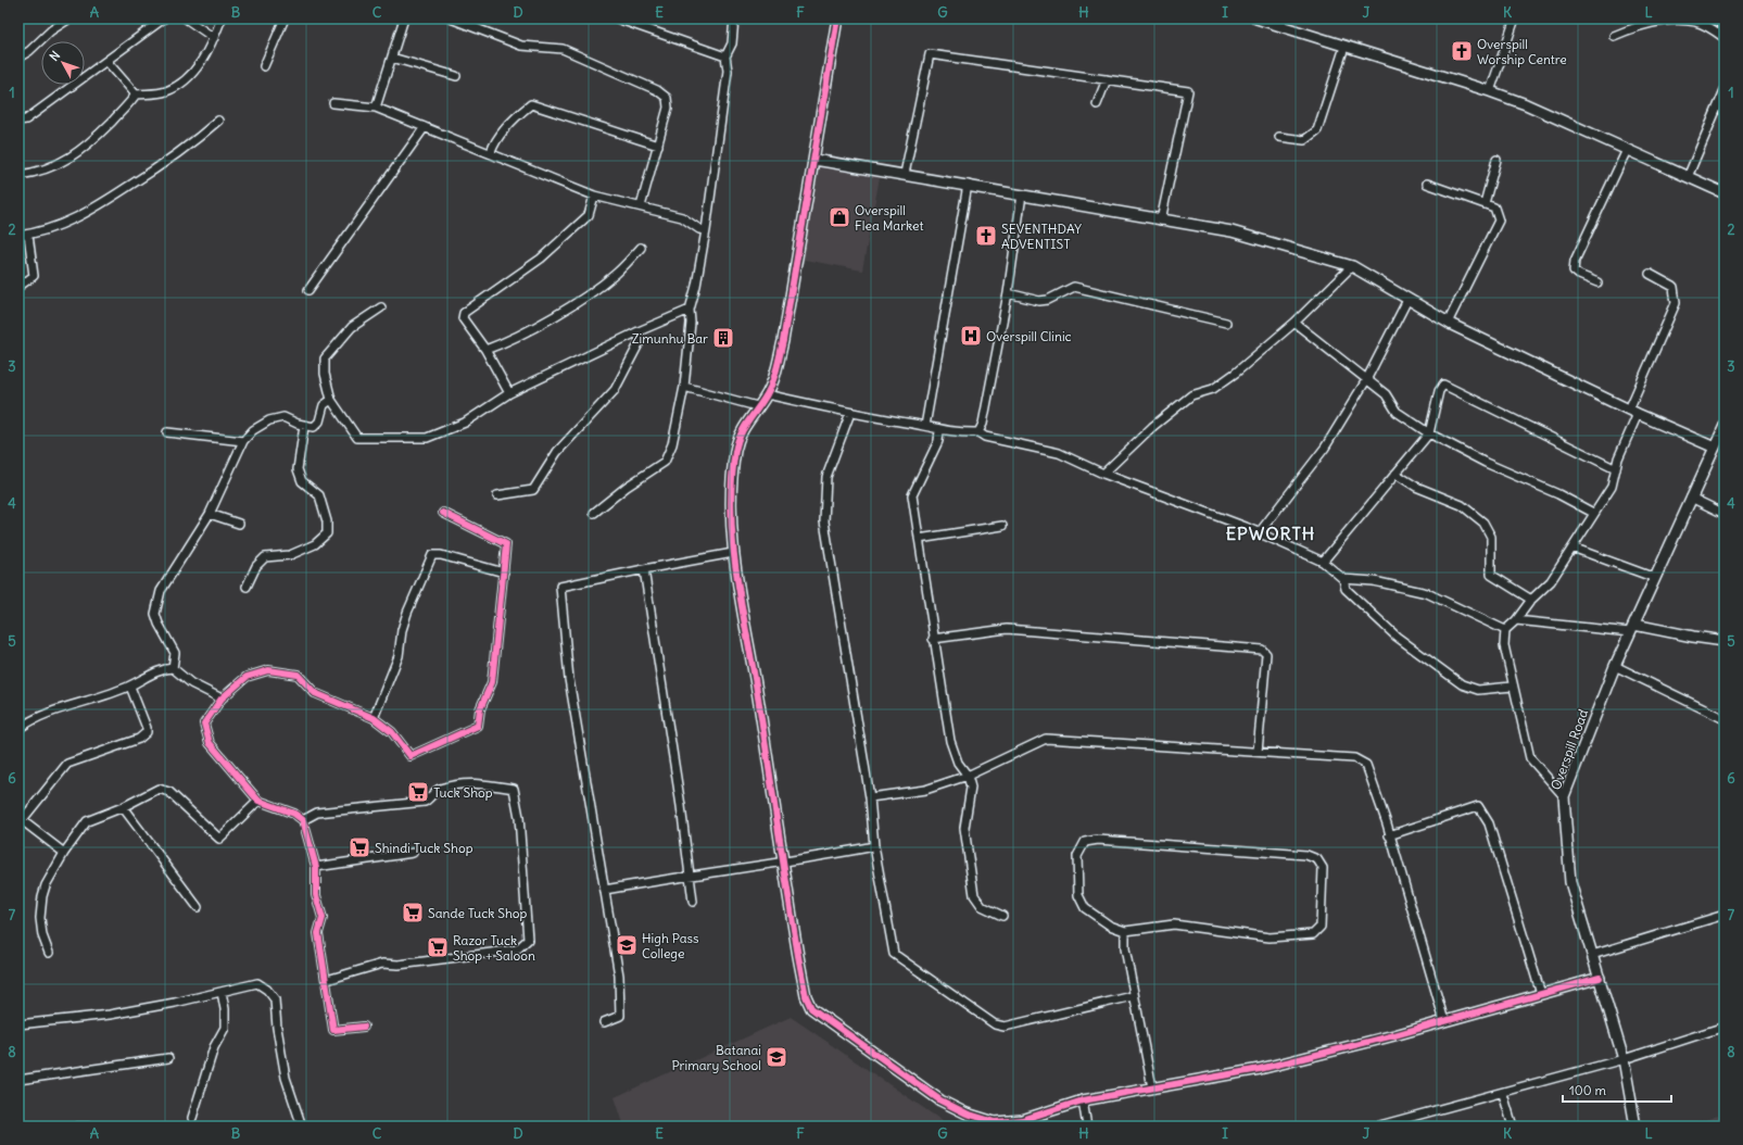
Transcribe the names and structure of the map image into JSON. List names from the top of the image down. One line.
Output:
{"streets":{"street":["Overspill Road"]},"districts":["EPWORTH"],"places":{"church":["Overspill Worship Centre","SEVENTHDAY ADVENTIST"],"shop":["Overspill Flea Market"],"hospital":["Overspill Clinic"],"building":["Zimunhu Bar"],"supermarket":["Tuck Shop","Shindi Tuck Shop","Sande Tuck Shop","Razor Tuck Shop + Saloon"],"school or university":["High Pass College","Batanai Primary School"]},"scale_bar":"100 m","north":"top left","grid":{"columns":["A","B","C","D","E","F","G","H","I","J","K","L"],"rows":["1","2","3","4","5","6","7","8"]}}
